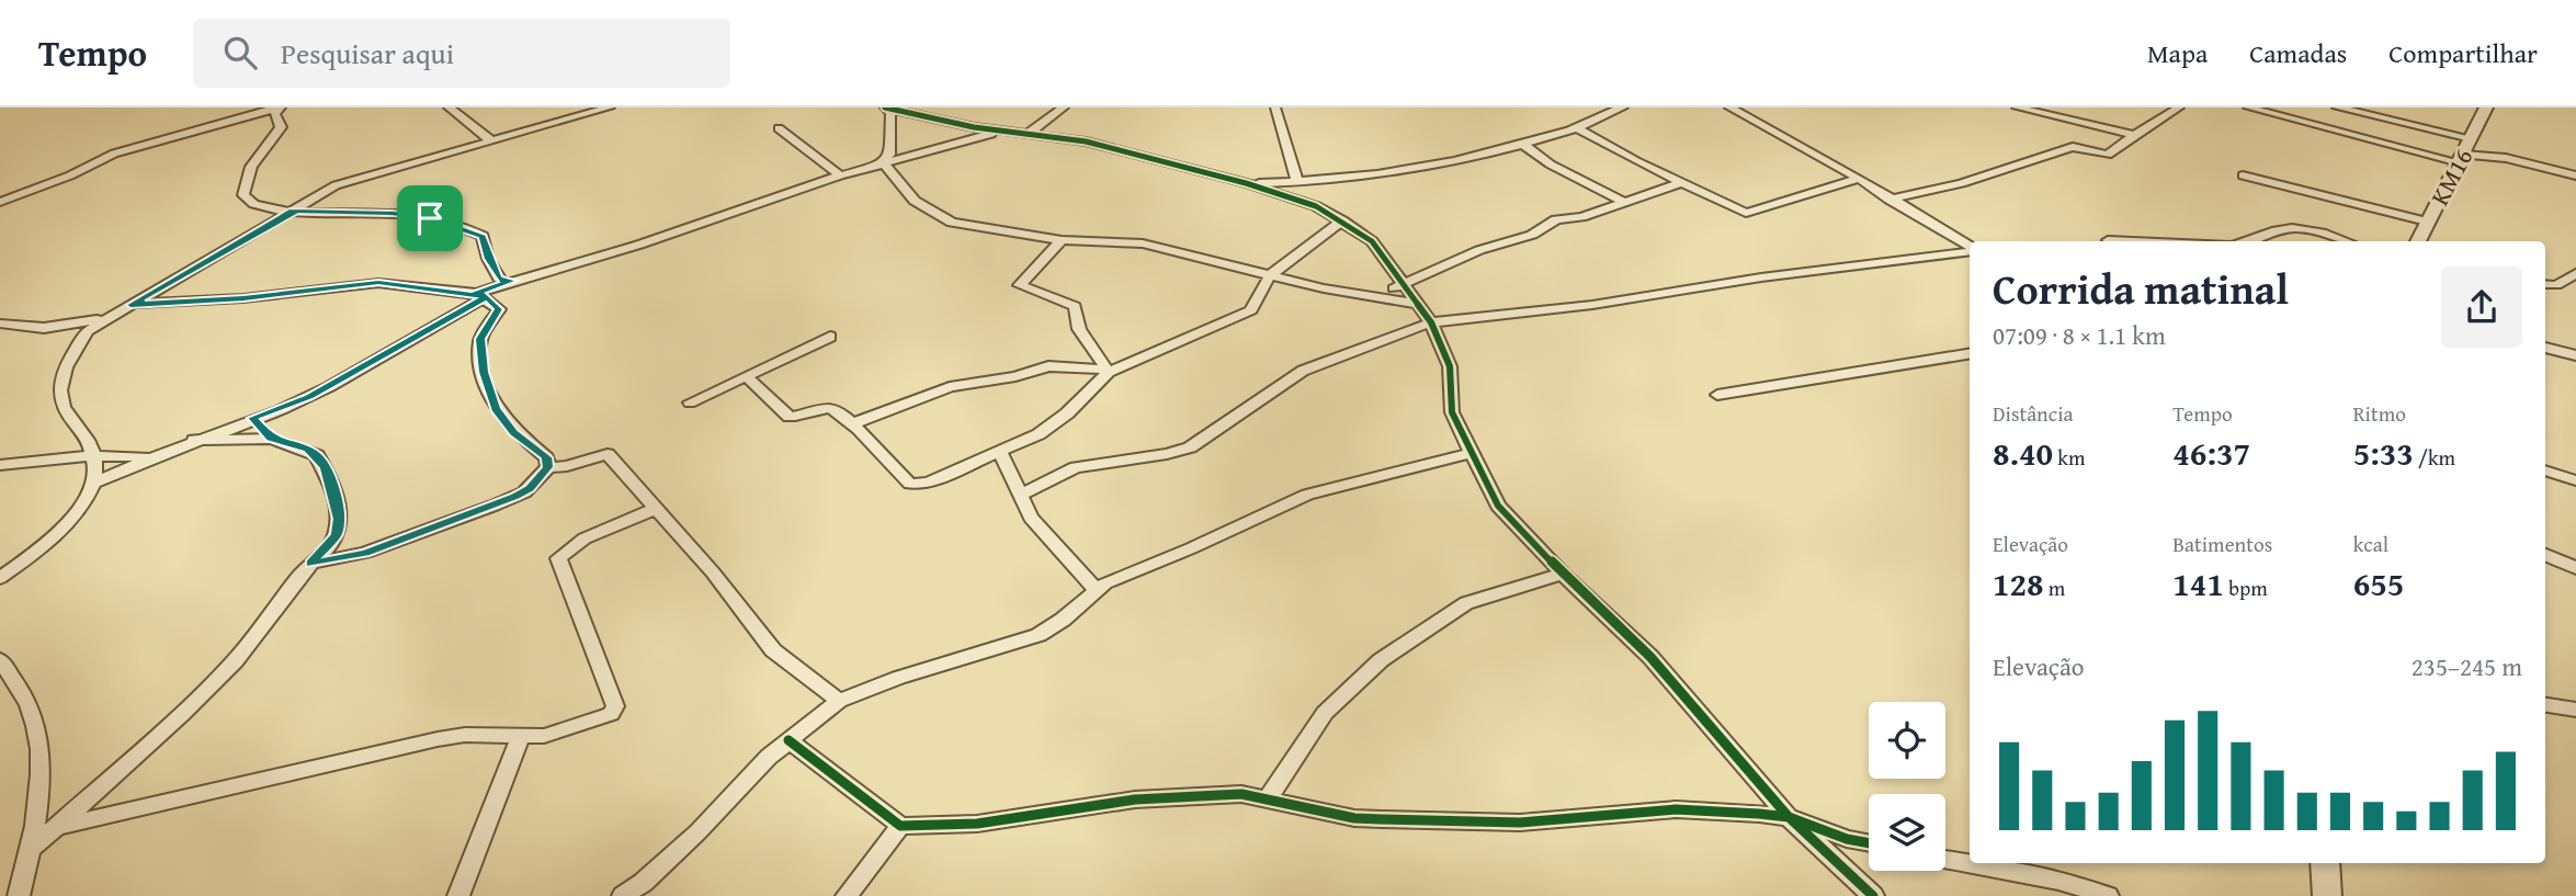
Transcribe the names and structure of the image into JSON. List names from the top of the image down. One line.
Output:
{"streets":{"street":["KM16"]},"page":{"header":"Tempo","search":"Pesquisar aqui","nav":["Mapa","Camadas","Compartilhar"],"heading":["Corrida matinal","07:09 · 8 × 1.1 km"],"stats":[["Distância","8.40 km"],["Tempo","46:37"],["Ritmo","5:33 /km"],["Elevação","128 m"],["Batimentos","141 bpm"],["kcal","655"]],"chart":["Elevação","235–245 m"]}}
